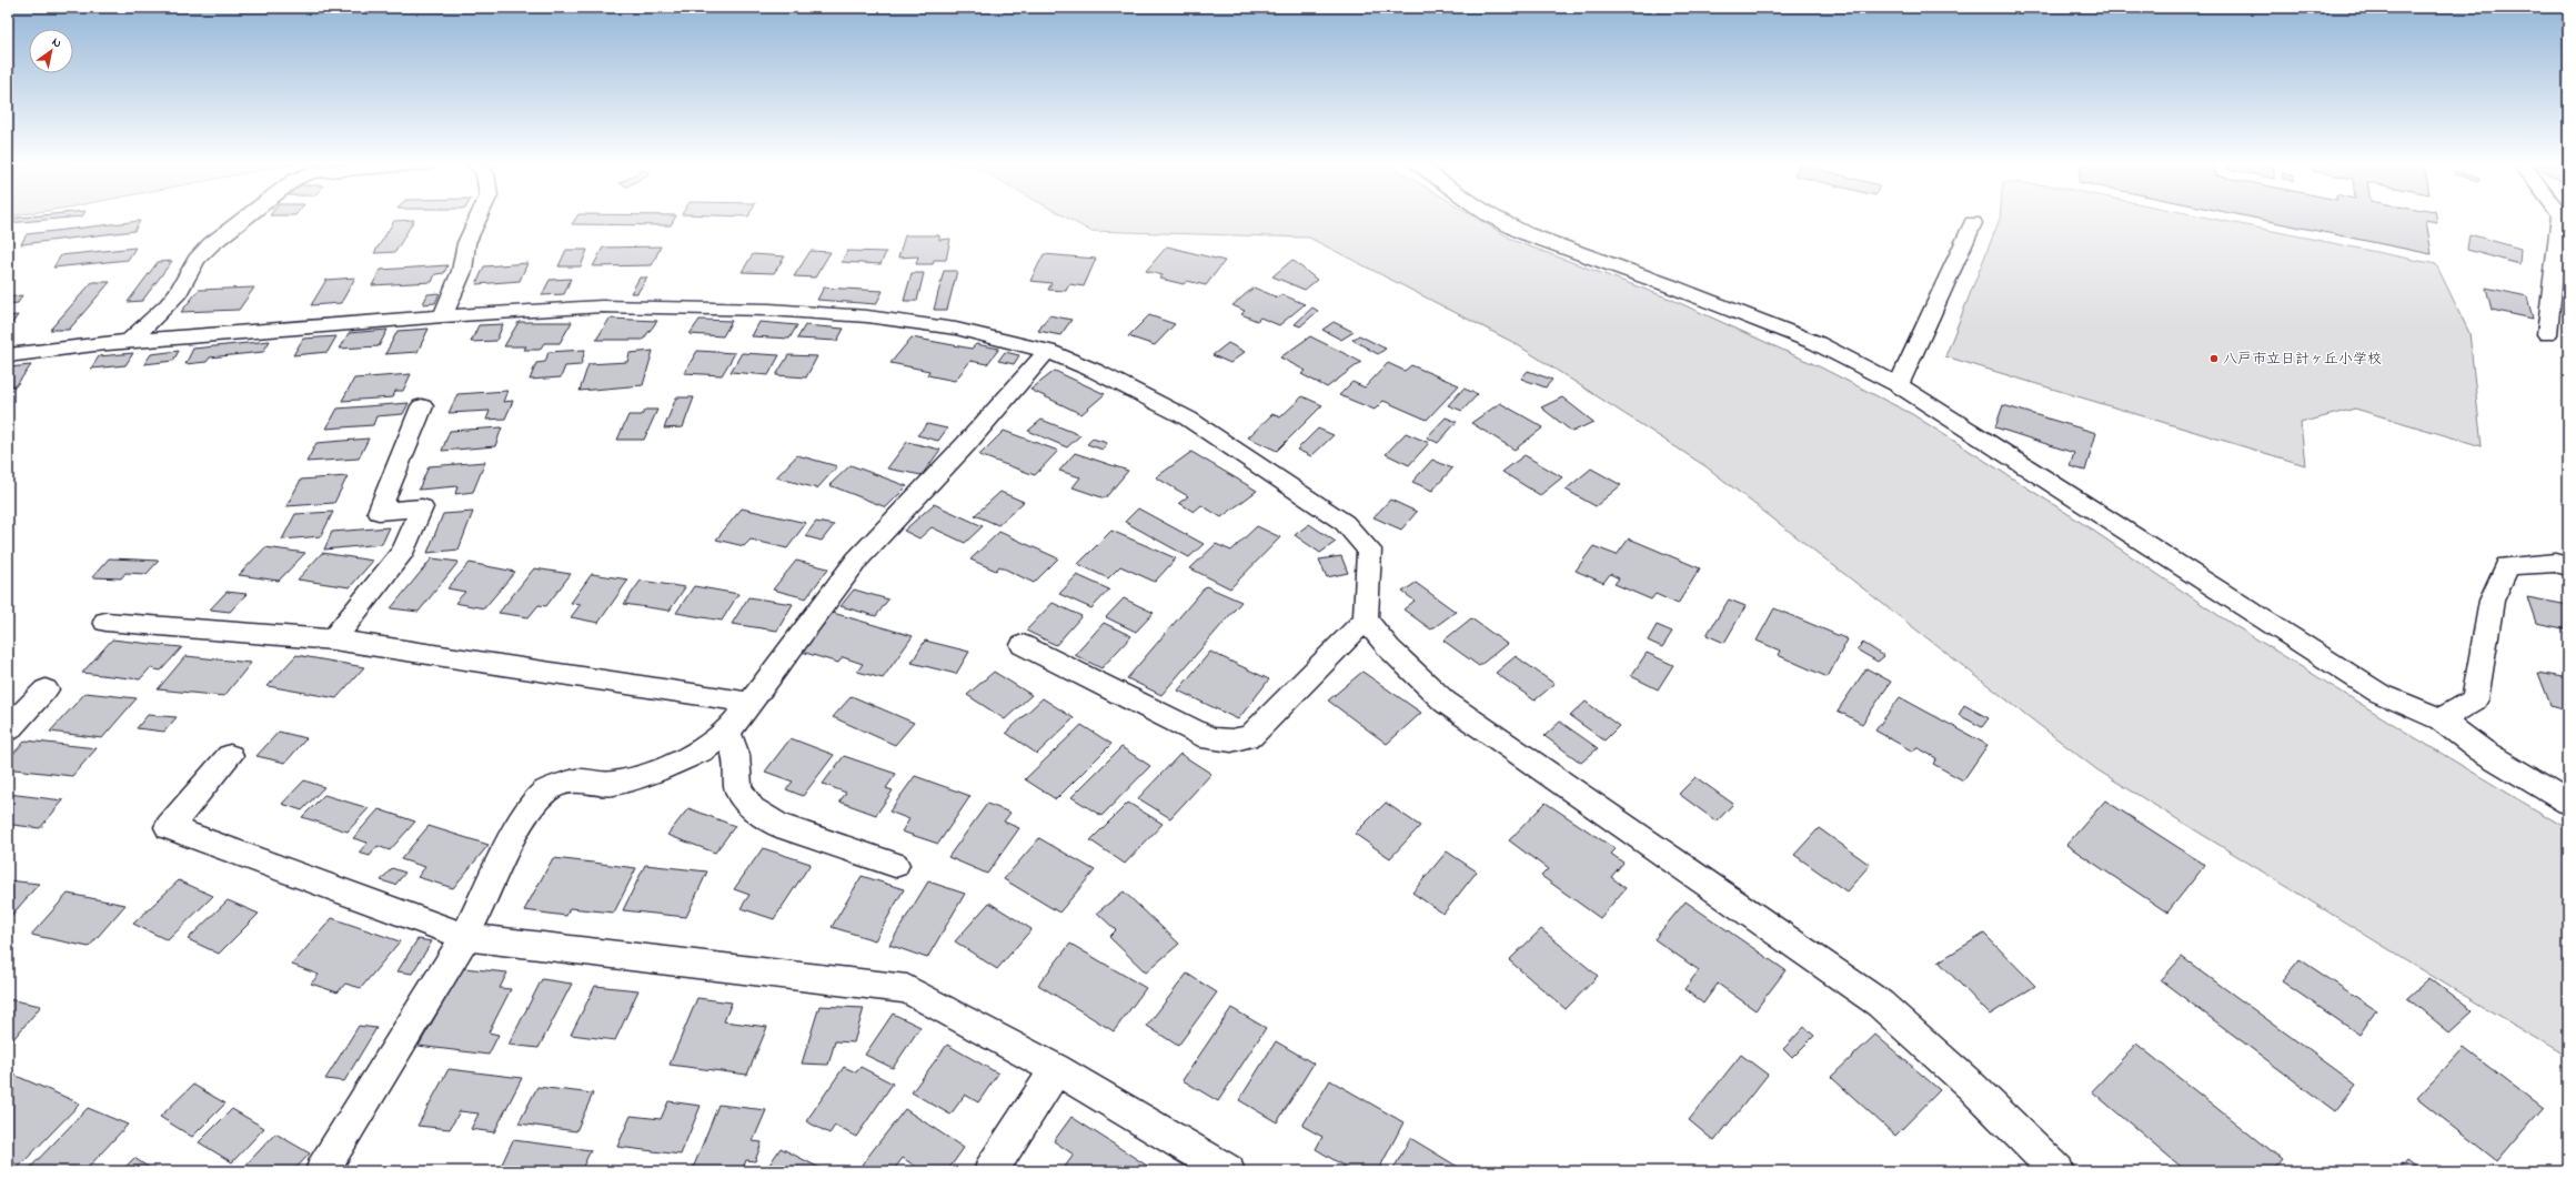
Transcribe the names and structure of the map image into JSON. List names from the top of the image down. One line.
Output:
{"places":["八戸市立日計ヶ丘小学校"],"north":"top right"}
